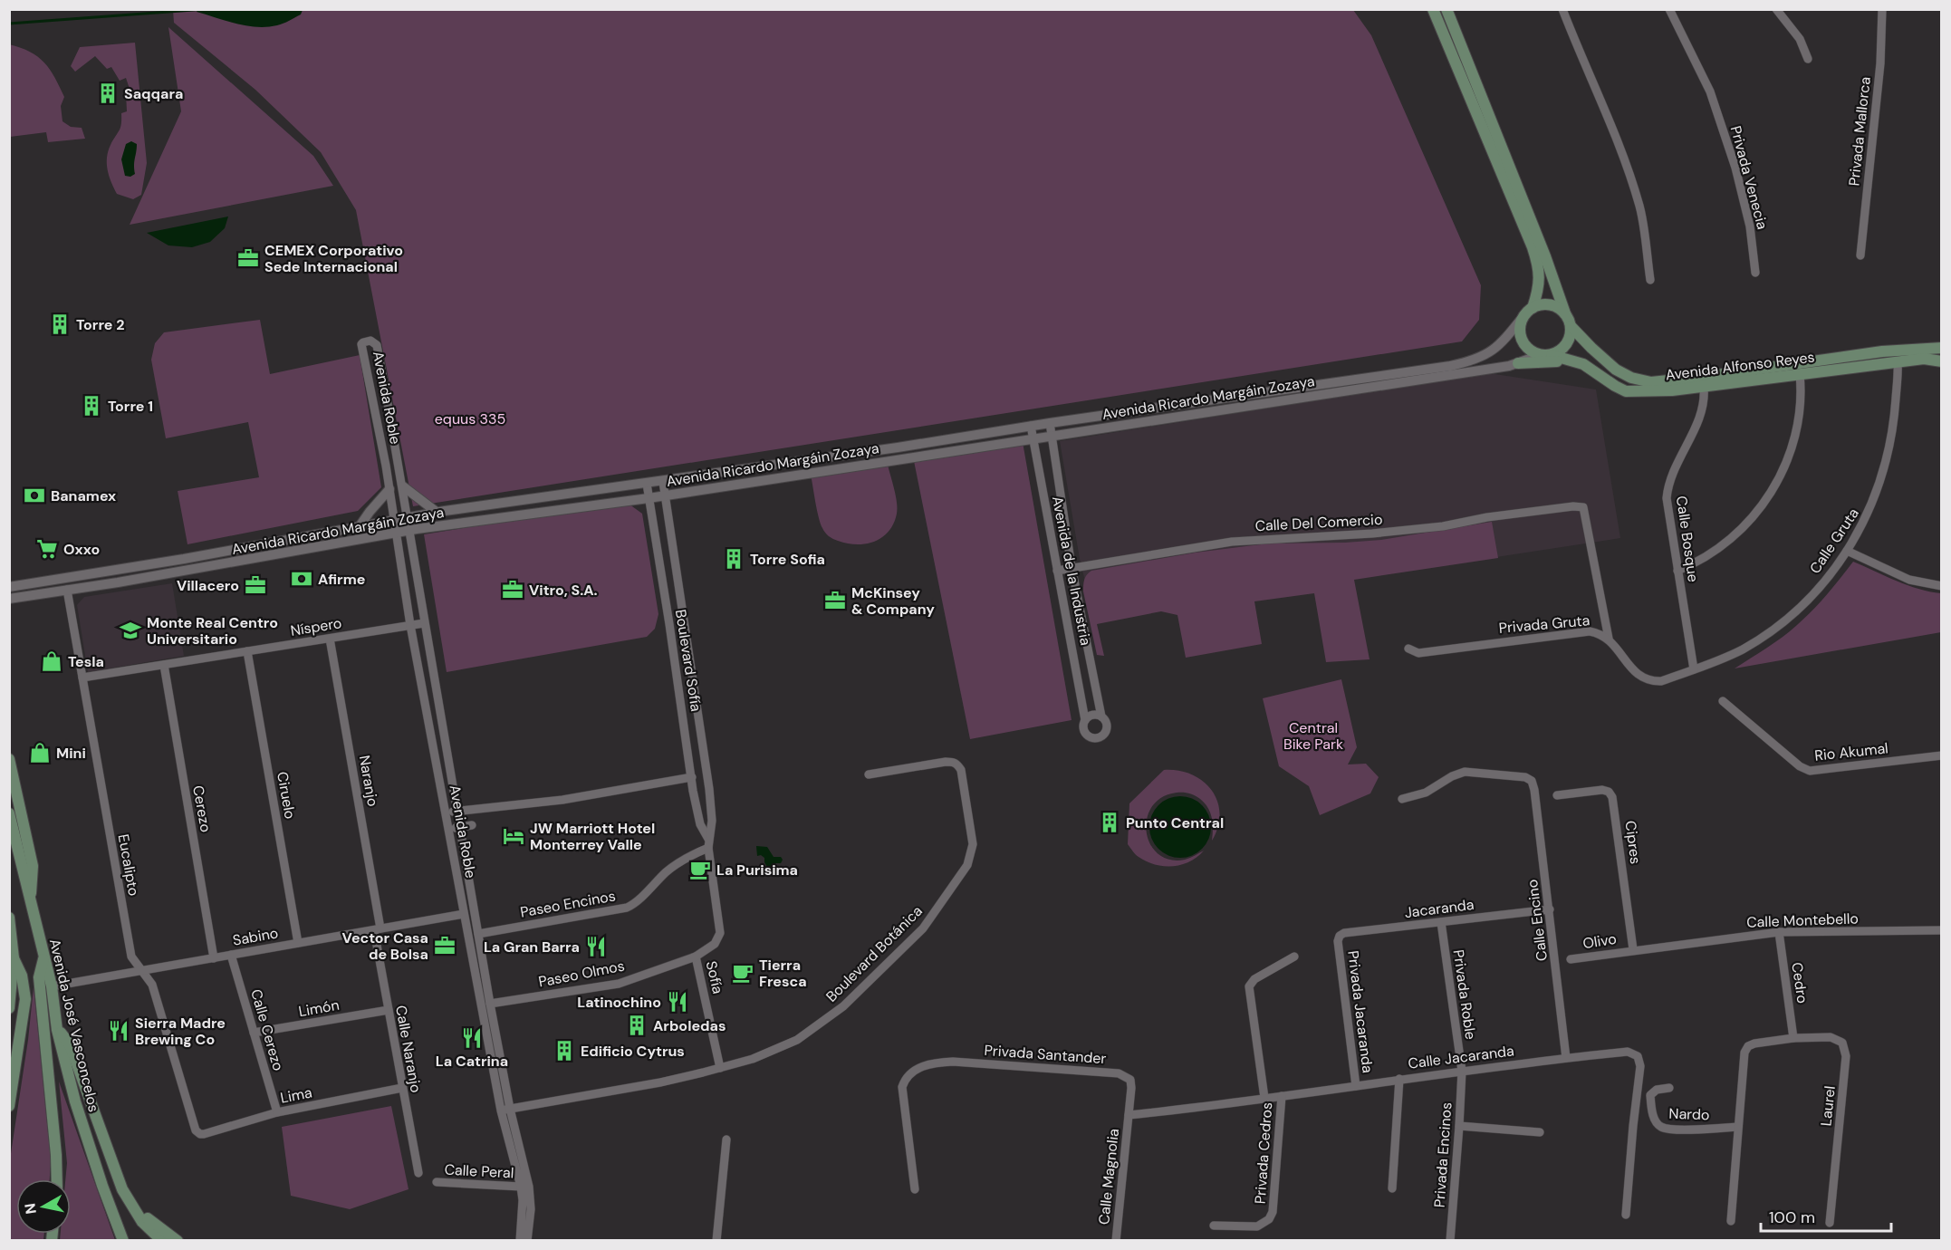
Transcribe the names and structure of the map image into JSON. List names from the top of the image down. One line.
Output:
{"streets":{"main road":["Avenida Alfonso Reyes","Avenida José Vasconcelos"],"street":["Privada Mallorca","Privada Venecia","Avenida Roble","Avenida Ricardo Margáin Zozaya","Calle Del Comercio","Calle Bosque","Calle Gruta","Avenida de la Industria","Privada Gruta","Níspero","Boulevard Sofía","Rio Akumal","Naranjo","Ciruelo","Cerezo","Cipres","Eucalipto","Paseo Encinos","Jacaranda","Calle Encino","Calle Montebello","Sabino","Olivo","Boulevard Botánica","Paseo Olmos","Sofía","Cedro","Privada Roble","Limón","Privada Jacaranda","Calle Cerezo","Calle Naranjo","Privada Santander","Calle Jacaranda","Lima","Laurel","Nardo","Privada Cedros","Privada Encinos","Calle Peral","Calle Magnolia"]},"crossings":[["Avenida Alfonso Reyes","Avenida Ricardo Margáin Zozaya"],["Avenida Alfonso Reyes","Calle Bosque"],["Avenida Alfonso Reyes","Calle Gruta"],["Avenida Roble","Avenida Ricardo Margáin Zozaya"],["Avenida Roble","Níspero"],["Avenida Roble","Paseo Encinos"],["Avenida Roble","Sabino"],["Avenida Roble","Boulevard Botánica"],["Avenida Roble","Paseo Olmos"],["Avenida Roble","Calle Peral"],["Avenida Ricardo Margáin Zozaya","Avenida de la Industria"],["Avenida Ricardo Margáin Zozaya","Boulevard Sofía"],["Avenida Ricardo Margáin Zozaya","Eucalipto"],["Calle Del Comercio","Avenida de la Industria"],["Calle Del Comercio","Privada Gruta"],["Calle Bosque","Calle Gruta"],["Calle Bosque","Privada Gruta"],["Calle Gruta","Privada Gruta"],["Níspero","Naranjo"],["Níspero","Ciruelo"],["Níspero","Cerezo"],["Níspero","Eucalipto"],["Boulevard Sofía","Paseo Encinos"],["Boulevard Sofía","Paseo Olmos"],["Naranjo","Sabino"],["Naranjo","Calle Naranjo"],["Ciruelo","Sabino"],["Cerezo","Sabino"],["Cipres","Calle Montebello"],["Cipres","Olivo"],["Eucalipto","Sabino"],["Eucalipto","Lima"],["Jacaranda","Calle Encino"],["Jacaranda","Privada Roble"],["Jacaranda","Privada Jacaranda"],["Calle Encino","Calle Jacaranda"],["Calle Montebello","Olivo"],["Calle Montebello","Cedro"],["Sabino","Avenida José Vasconcelos"],["Sabino","Calle Cerezo"],["Sabino","Calle Naranjo"],["Boulevard Botánica","Sofía"],["Paseo Olmos","Sofía"],["Cedro","Laurel"],["Privada Roble","Calle Jacaranda"],["Privada Roble","Privada Encinos"],["Limón","Calle Cerezo"],["Limón","Calle Naranjo"],["Privada Jacaranda","Calle Jacaranda"],["Calle Cerezo","Lima"],["Calle Naranjo","Lima"],["Privada Santander","Calle Jacaranda"],["Privada Santander","Calle Magnolia"],["Calle Jacaranda","Privada Cedros"],["Calle Jacaranda","Privada Encinos"],["Calle Jacaranda","Calle Magnolia"]],"parks":["equus 335","Central Bike Park"],"places":{"building":["Saqqara","Torre 2","Torre 1","Torre Sofia","Punto Central","Arboledas","Edificio Cytrus"],"office":["CEMEX Corporativo Sede Internacional","Villacero","Vitro, S.A.","McKinsey & Company","Vector Casa de Bolsa"],"bank":["Banamex","Afirme"],"supermarket":["Oxxo"],"school or university":["Monte Real Centro Universitario"],"shop":["Tesla","Mini"],"hotel":["JW Marriott Hotel Monterrey Valle"],"cafe":["La Purisima","Tierra Fresca"],"restaurant":["La Gran Barra","Latinochino","Sierra Madre Brewing Co","La Catrina"]},"scale_bar":"100 m","north":"left"}
